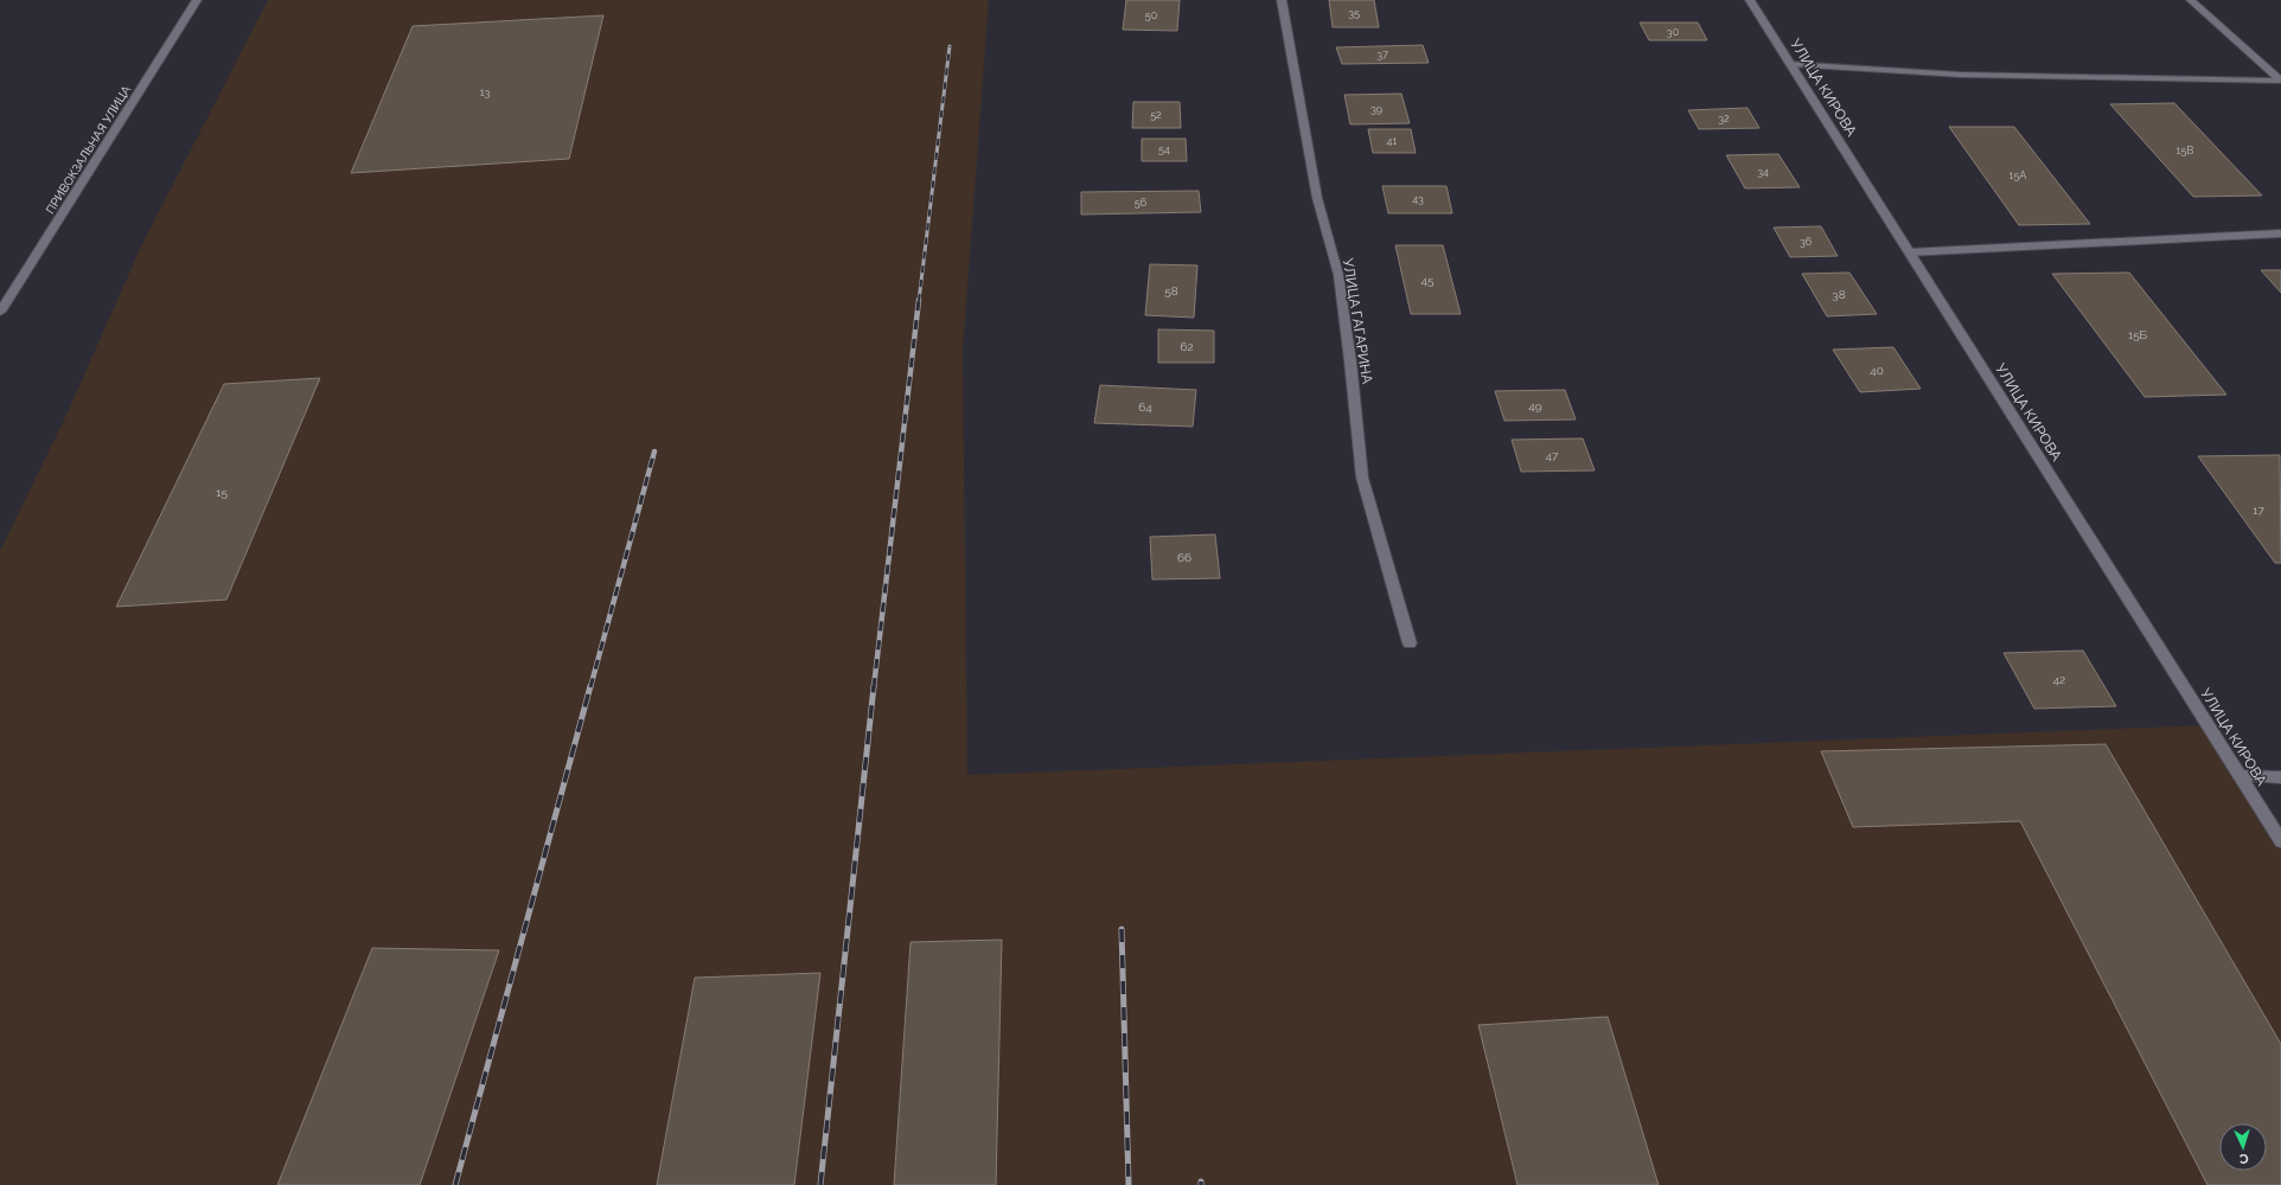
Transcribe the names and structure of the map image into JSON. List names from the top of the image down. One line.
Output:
{"streets":{"street":["УЛИЦА КИРОВА","ПРИВОКЗАЛЬНАЯ УЛИЦА","УЛИЦА ГАГАРИНА"]},"house_numbers":["35","50","30","37","13","39","52","32","41","54","15В","34","15А","43","56","36","45","58","38","15Б","62","40","49","64","47","15","17","66","42"],"north":"bottom"}
